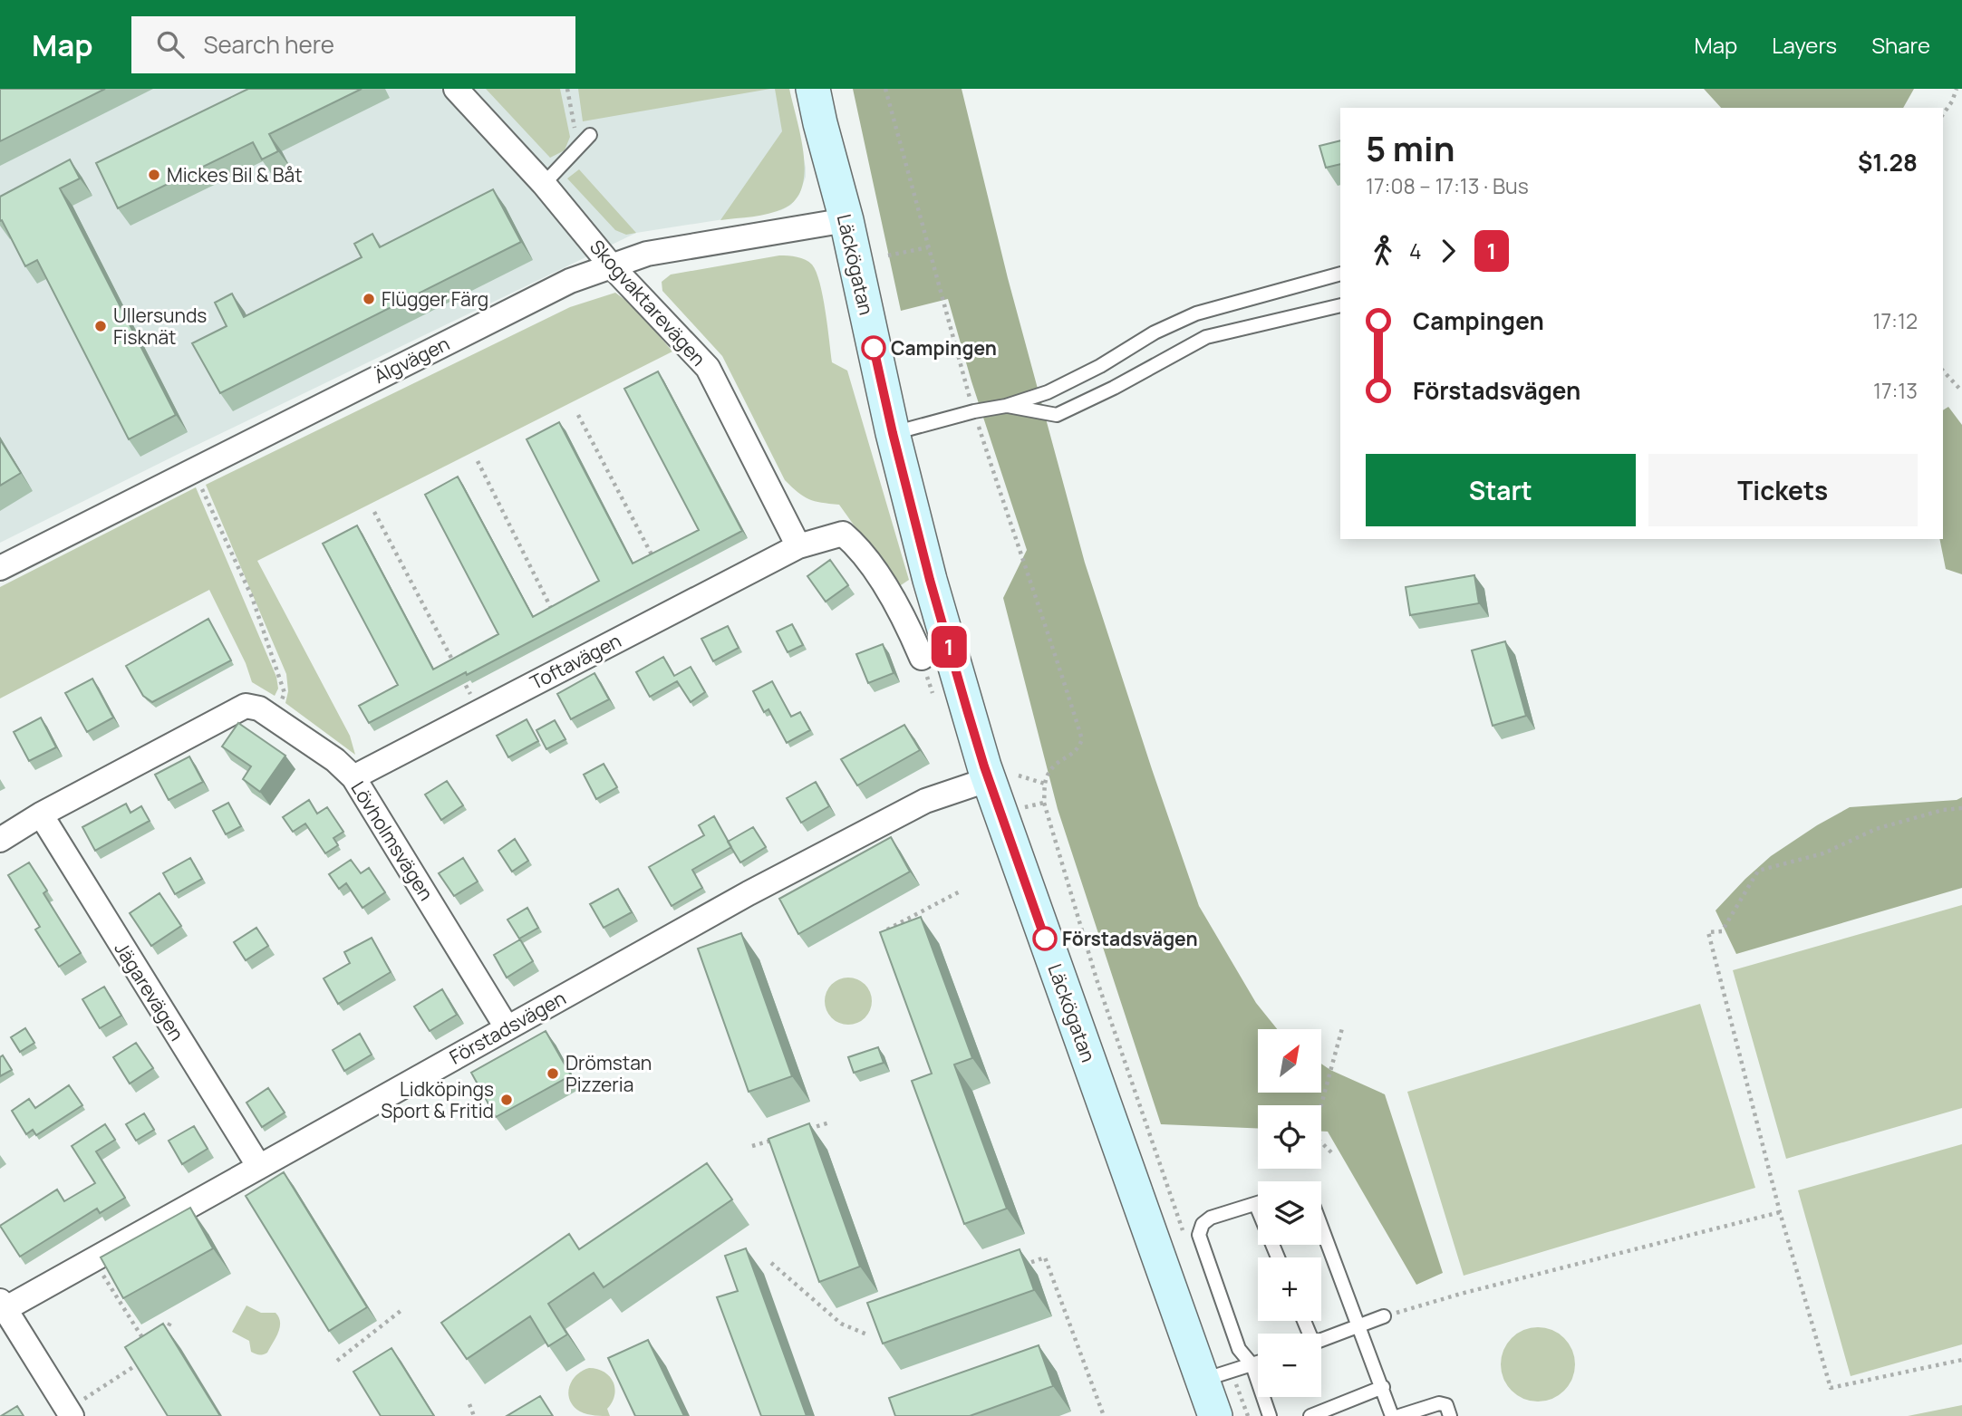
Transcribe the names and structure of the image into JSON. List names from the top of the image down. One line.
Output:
{"streets":{"main road":["Läckögatan"],"street":["Skogvaktarevägen","Älgvägen","Toftavägen","Lövholmsvägen","Jägarevägen","Förstadsvägen"]},"crossings":[["Läckögatan","Älgvägen"],["Läckögatan","Förstadsvägen"],["Skogvaktarevägen","Älgvägen"],["Skogvaktarevägen","Toftavägen"],["Toftavägen","Lövholmsvägen"],["Lövholmsvägen","Jägarevägen"],["Lövholmsvägen","Förstadsvägen"],["Jägarevägen","Förstadsvägen"]],"places":["Mickes Bil & Båt","Flügger Färg","Ullersunds Fisknät","Campingen","Förstadsvägen","Drömstan Pizzeria","Lidköpings Sport & Fritid"],"lines":["bus line 1"],"north":"top right","page":{"header":"Map","search":"Search here","nav":["Map","Layers","Share"],"on_map":"1","heading":["5 min","17:08 – 17:13 · Bus","$1.28"],"legs":["4","1"],"list":[{"name":"Campingen","value":"17:12"},{"name":"Förstadsvägen","value":"17:13"}],"buttons":["Start","Tickets"],"map_buttons":["+","−"]}}
